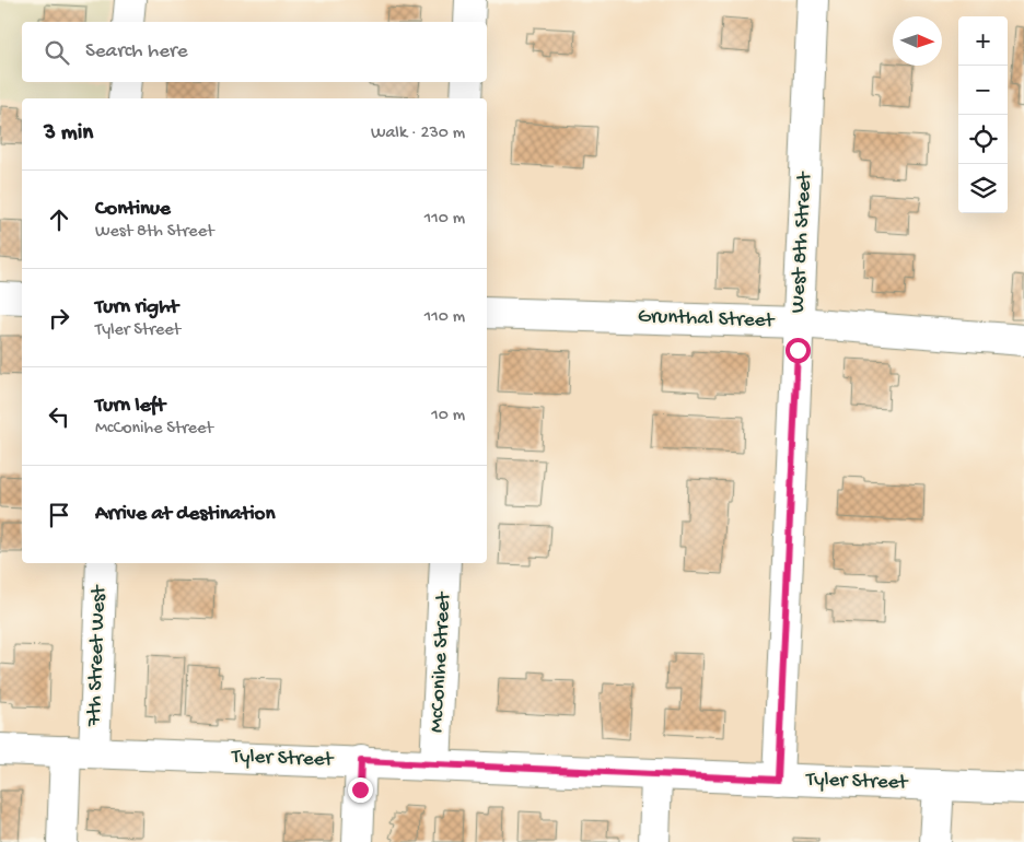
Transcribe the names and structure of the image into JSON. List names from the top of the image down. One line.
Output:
{"streets":{"street":["West 8th Street","Grunthal Street","7th Street West","McConihe Street","Tyler Street"]},"crossings":[["West 8th Street","Grunthal Street"],["West 8th Street","Tyler Street"],["7th Street West","Tyler Street"],["McConihe Street","Tyler Street"]],"north":"right","page":{"map_buttons":["+","−"],"search":"Search here","heading":["3 min","Walk · 230 m"],"list":[["Continue","West 8th Street","110 m"],["Turn right","Tyler Street","110 m"],["Turn left","McConihe Street","10 m"],"Arrive at destination"]}}
